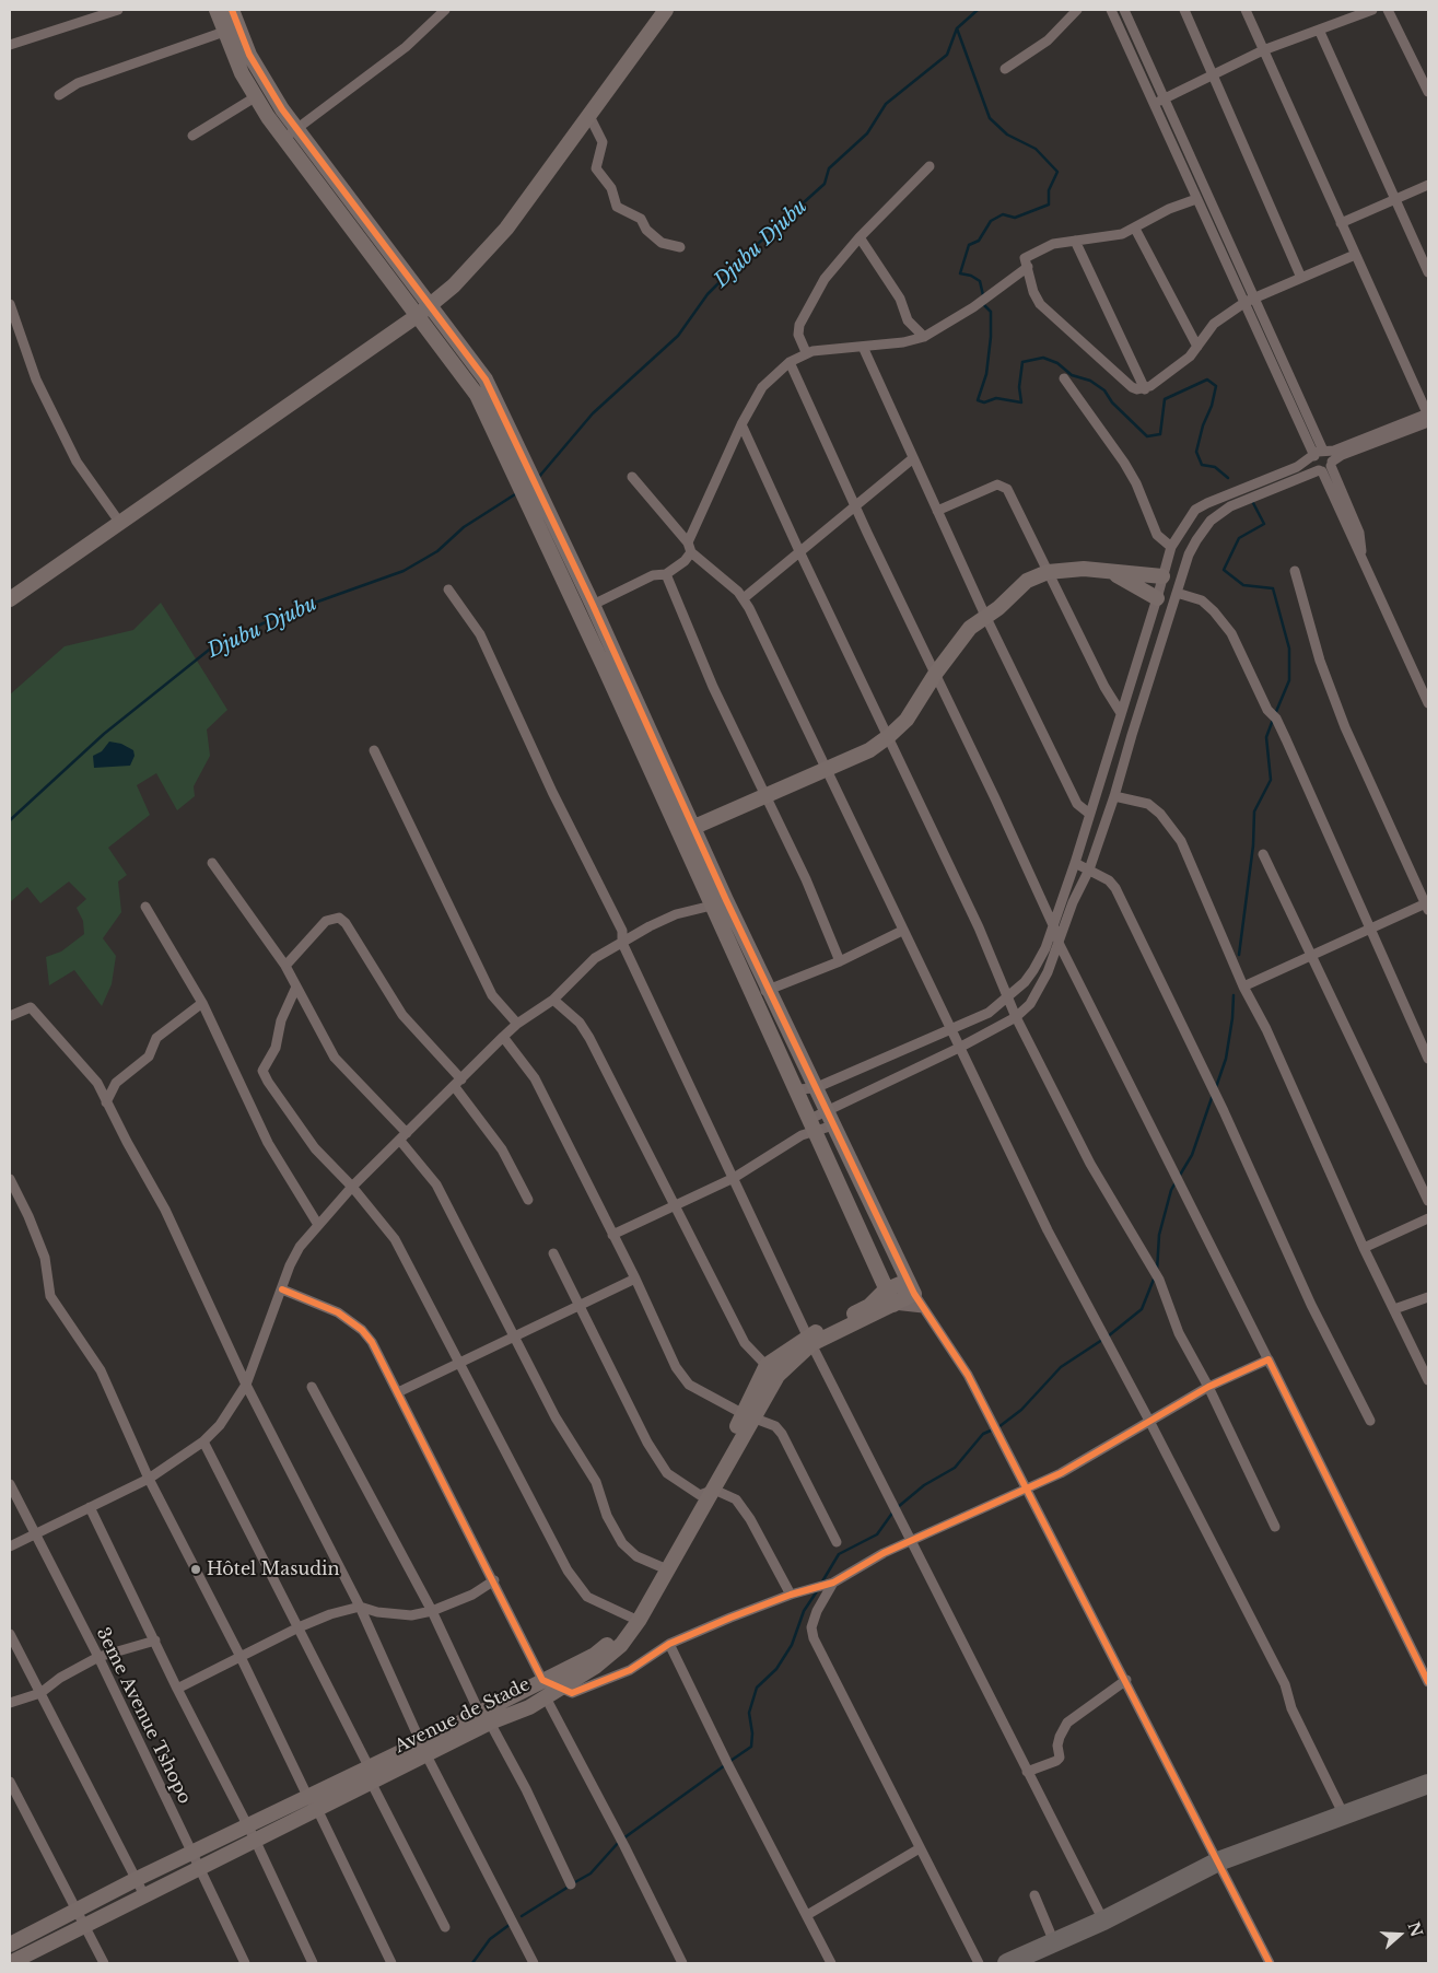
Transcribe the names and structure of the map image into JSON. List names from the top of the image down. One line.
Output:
{"streets":{"street":["3eme Avenue Tshopo","Avenue de Stade"]},"crossings":[["3eme Avenue Tshopo","Avenue de Stade"]],"water":["Djubu Djubu"],"places":["Hôtel Masudin"],"north":"right"}
